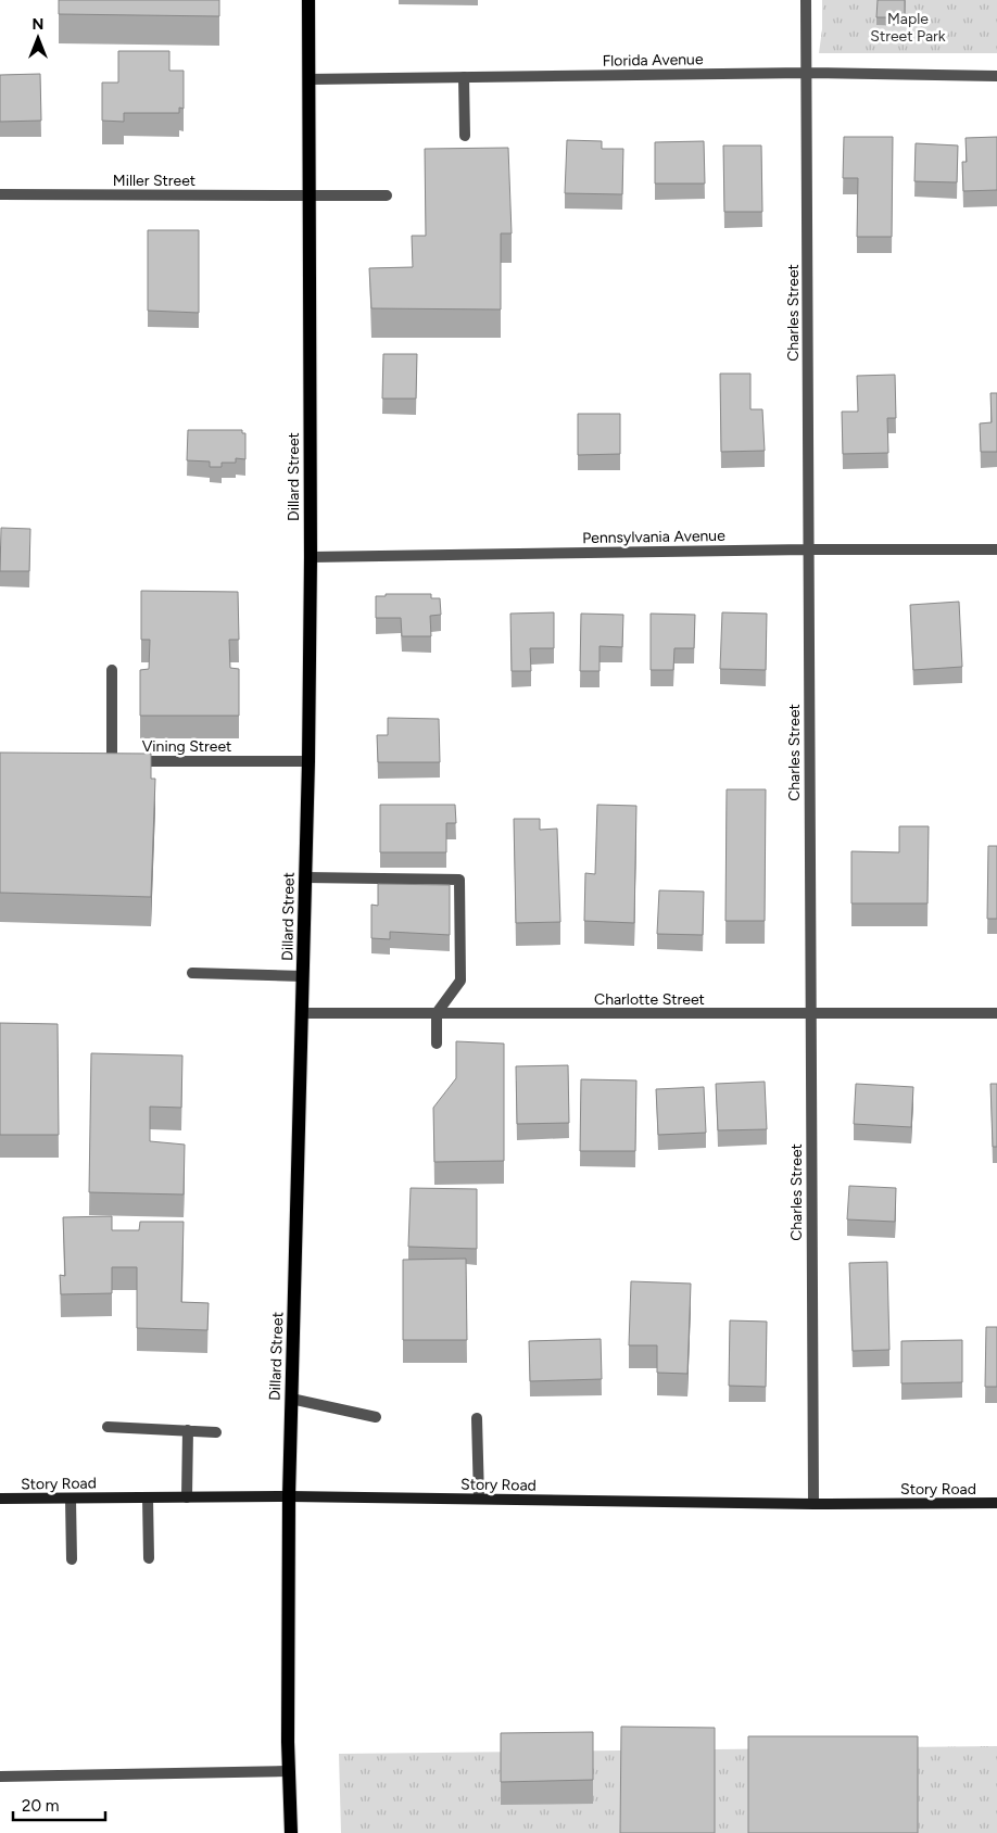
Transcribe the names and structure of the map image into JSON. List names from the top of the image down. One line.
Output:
{"streets":{"main road":["Dillard Street"],"street":["Florida Avenue","Miller Street","Charles Street","Pennsylvania Avenue","Vining Street","Charlotte Street","Story Road"]},"crossings":[["Florida Avenue","Charles Street"],["Florida Avenue","Dillard Street"],["Miller Street","Dillard Street"],["Charles Street","Pennsylvania Avenue"],["Charles Street","Charlotte Street"],["Charles Street","Story Road"],["Dillard Street","Pennsylvania Avenue"],["Dillard Street","Vining Street"],["Dillard Street","Charlotte Street"],["Dillard Street","Story Road"]],"parks":["Maple Street Park"],"scale_bar":"20 m","north":"top"}
